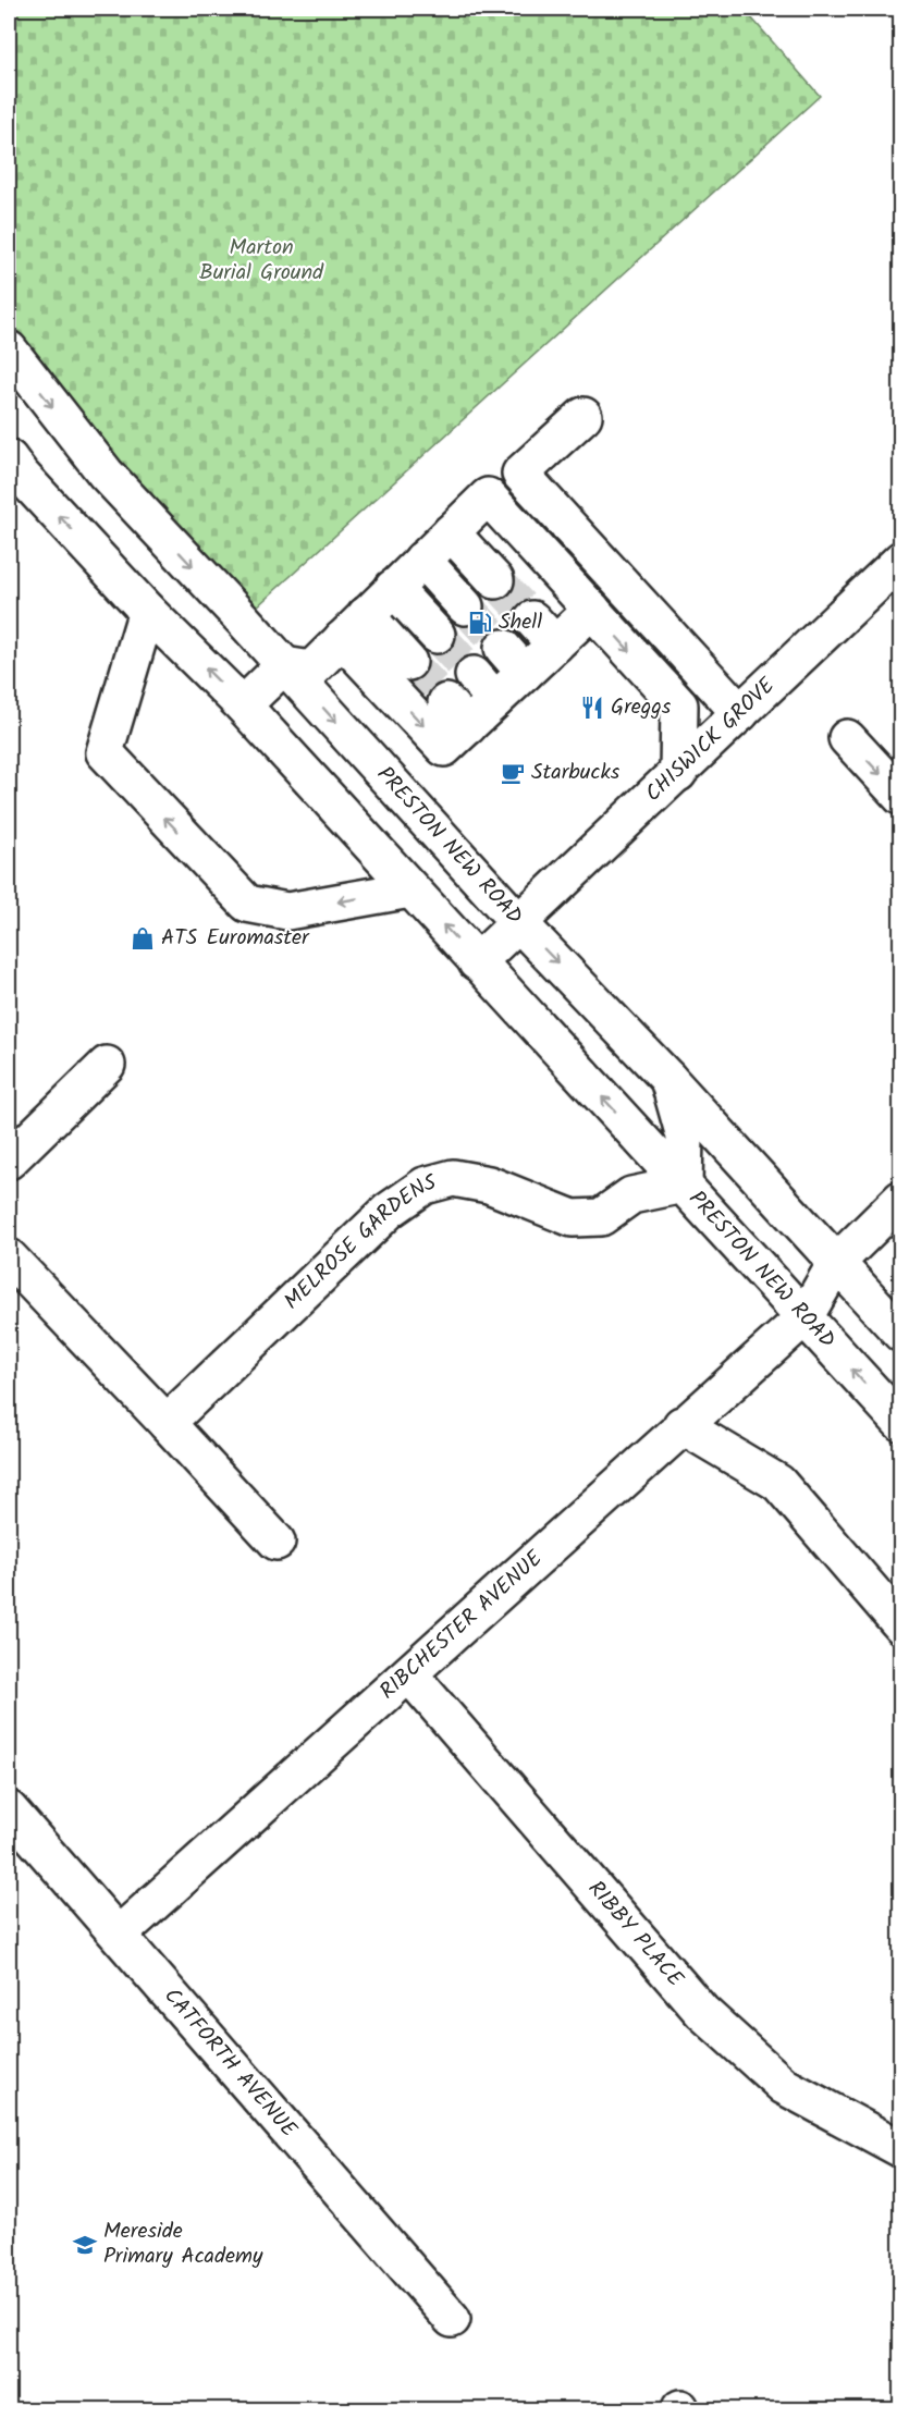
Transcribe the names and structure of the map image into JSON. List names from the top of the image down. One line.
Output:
{"streets":{"main road":["CHISWICK GROVE","PRESTON NEW ROAD","MELROSE GARDENS","RIBCHESTER AVENUE","RIBBY PLACE","CATFORTH AVENUE"]},"crossings":[["CHISWICK GROVE","PRESTON NEW ROAD"],["PRESTON NEW ROAD","RIBCHESTER AVENUE"],["RIBCHESTER AVENUE","RIBBY PLACE"],["RIBCHESTER AVENUE","CATFORTH AVENUE"]],"parks":["Marton Burial Ground"],"places":{"fuel station":["Shell"],"restaurant":["Greggs"],"cafe":["Starbucks"],"shop":["ATS Euromaster"],"school or university":["Mereside Primary Academy"]}}
